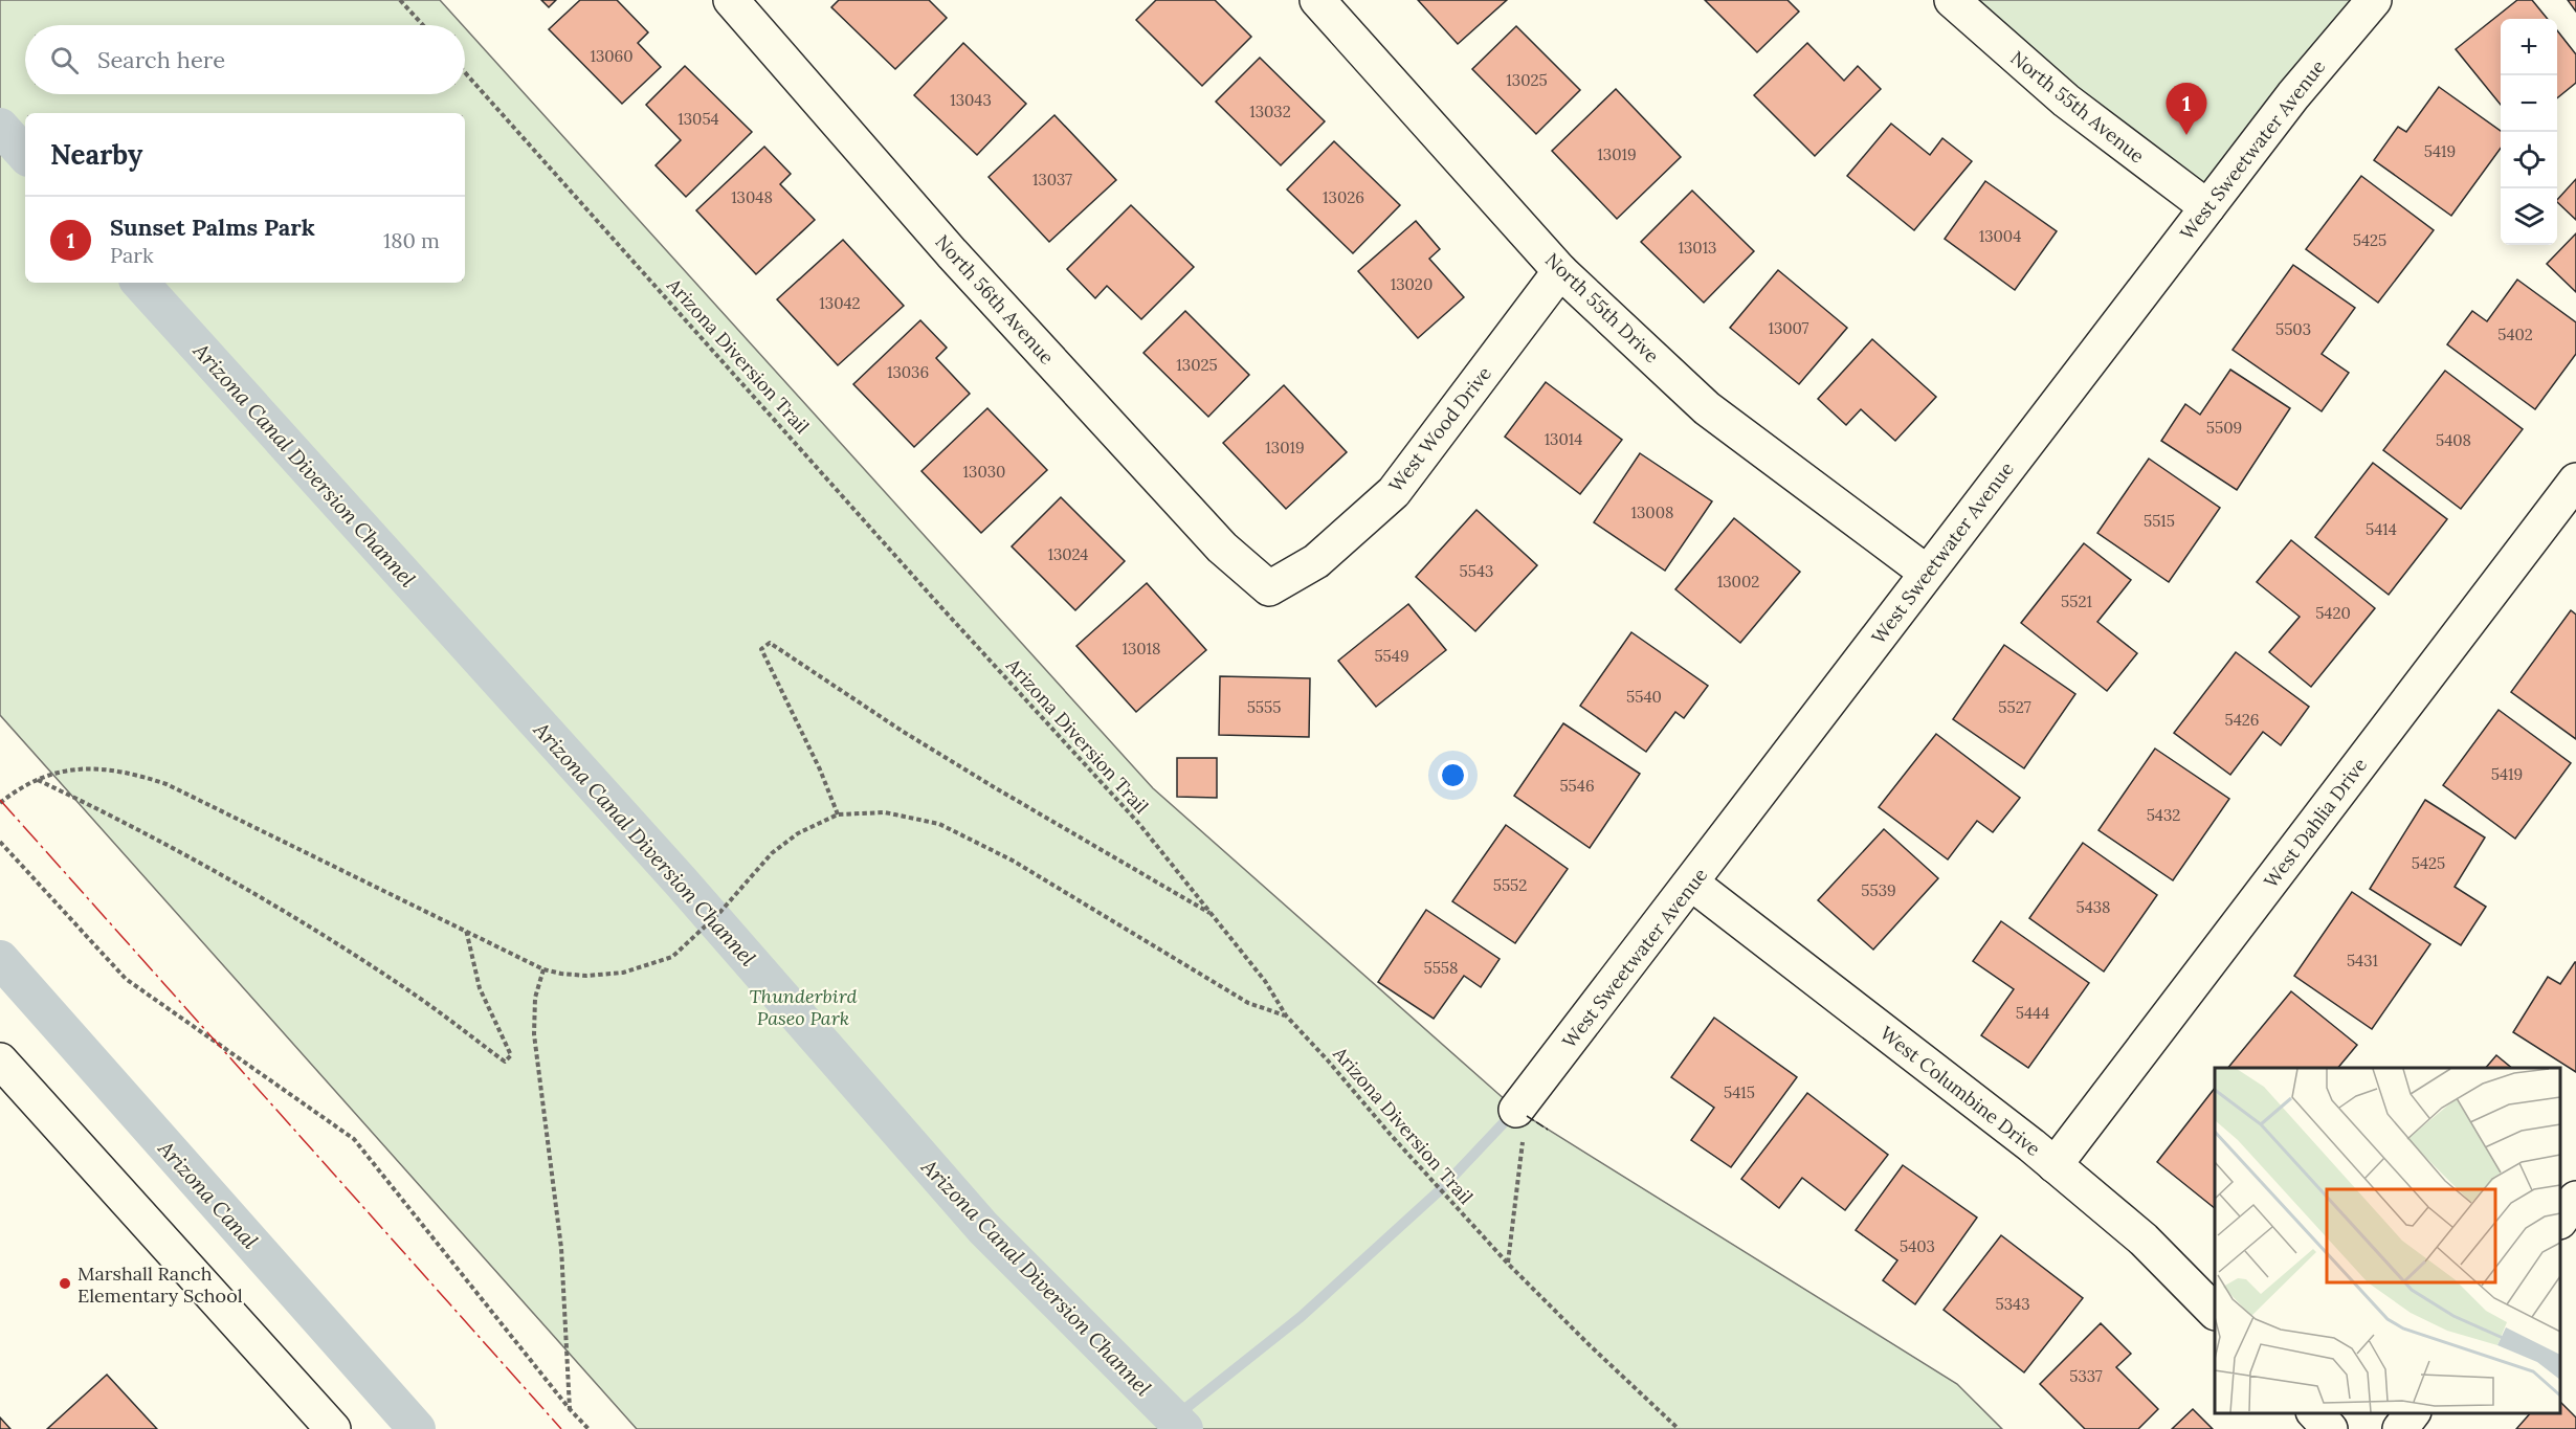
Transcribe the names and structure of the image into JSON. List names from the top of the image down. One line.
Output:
{"streets":{"street":["North 55th Avenue","West Sweetwater Avenue","North 56th Avenue","North 55th Drive","West Wood Drive","West Dahlia Drive","West Columbine Drive"],"path":["Arizona Diversion Trail"]},"crossings":[["North 55th Avenue","West Sweetwater Avenue"],["West Sweetwater Avenue","North 55th Drive"],["West Sweetwater Avenue","West Columbine Drive"],["North 56th Avenue","West Wood Drive"],["North 55th Drive","West Wood Drive"],["West Dahlia Drive","West Columbine Drive"]],"water":["Arizona Canal Diversion Channel","Arizona Canal"],"parks":["Thunderbird Paseo Park"],"places":["Marshall Ranch Elementary School"],"house_numbers":["13060","13025","13043","13032","13054","5419","13019","13037","13048","13026","13004","5425","13013","13020","13042","13007","5503","5402","13025","13036","5509","13014","5408","13019","13030","13008","5515","5414","13024","5543","13002","5521","5420","13018","5549","5540","5555","5527","5426","5419","5546","5432","5425","5552","5539","5438","5431","5558","5444","5415","5403","5343","5337"],"page":{"map_buttons":["+","−"],"search":"Search here","pins":"1","heading":"Nearby","list":[{"mark":"1","name":"Sunset Palms Park","note":"Park","value":"180 m"}]}}
